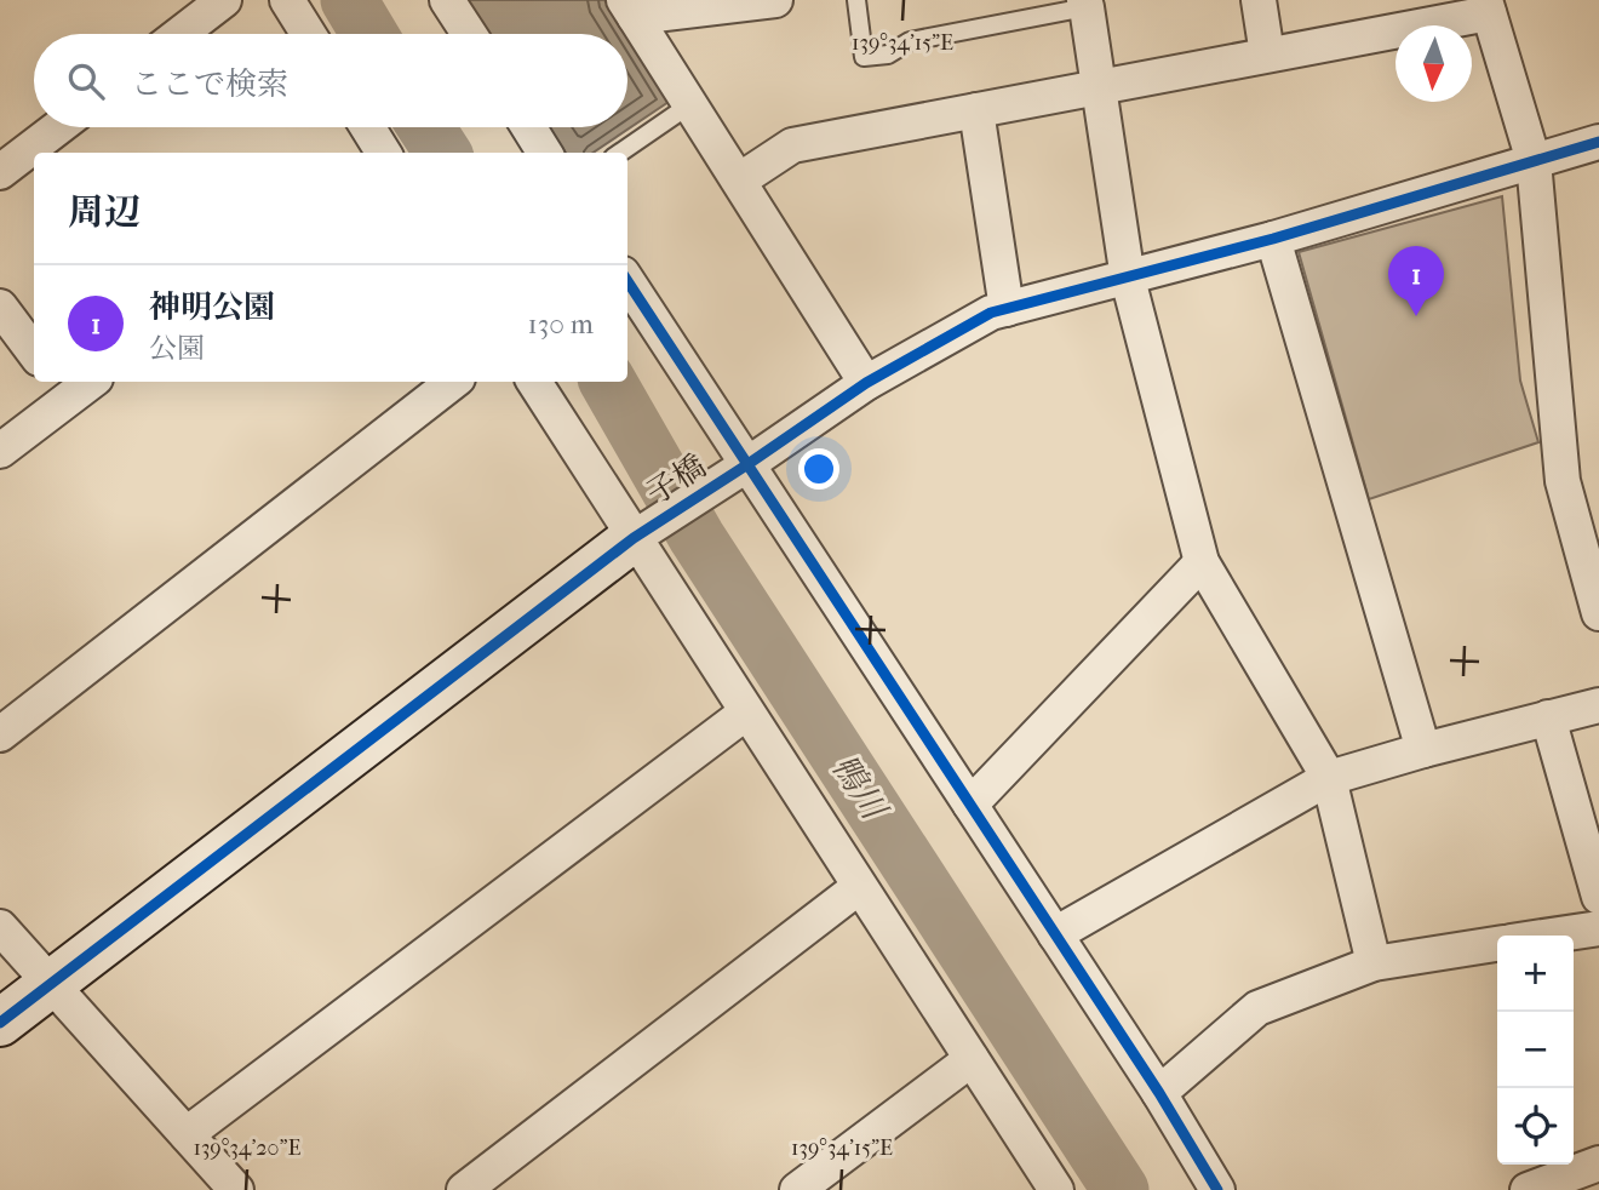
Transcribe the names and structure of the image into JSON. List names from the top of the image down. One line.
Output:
{"streets":{"street":["子橋"]},"water":["鴨川"],"north":"bottom","page":{"search":"ここで検索","heading":"周辺","pins":"1","list":[{"mark":"1","name":"神明公園","note":"公園","value":"130 m"}],"map_buttons":["+","−"]},"coordinates":["139°34'15\"E","139°34'20\"E"]}
